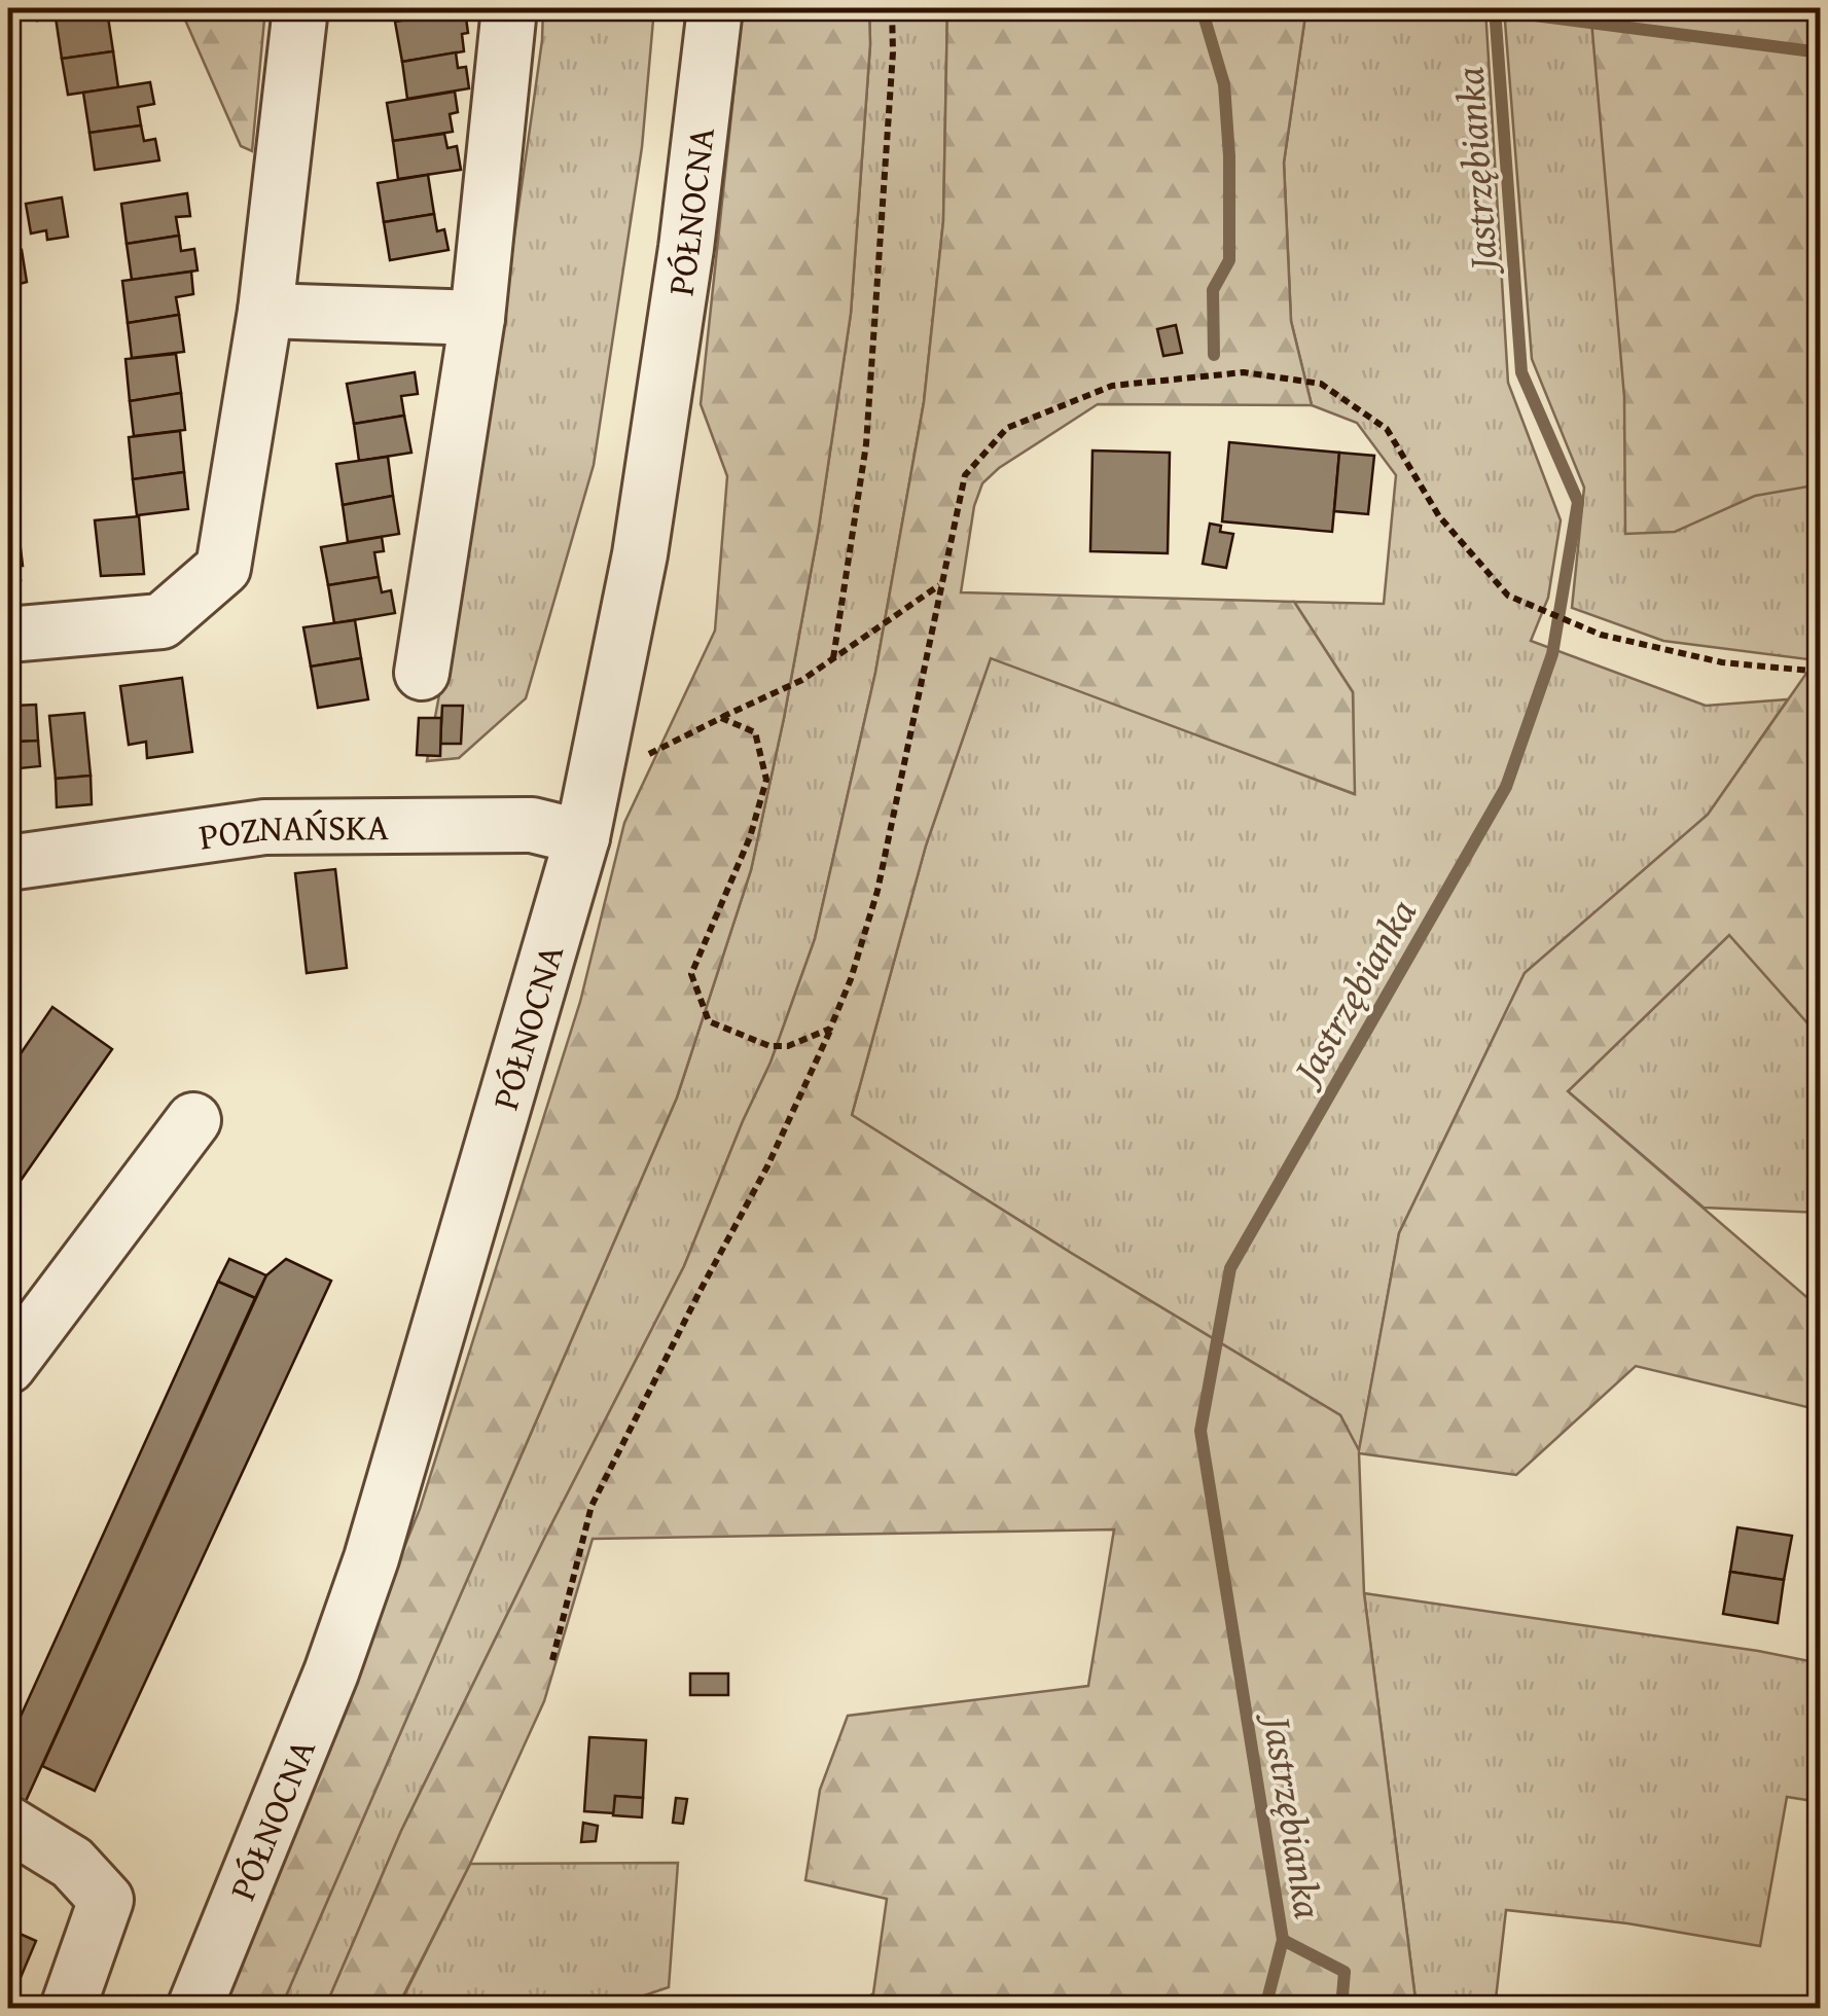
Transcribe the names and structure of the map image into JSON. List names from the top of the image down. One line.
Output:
{"streets":{"street":["PÓŁNOCNA","POZNAŃSKA"]},"crossings":[["PÓŁNOCNA","POZNAŃSKA"]],"water":["Jastrzębianka"]}
